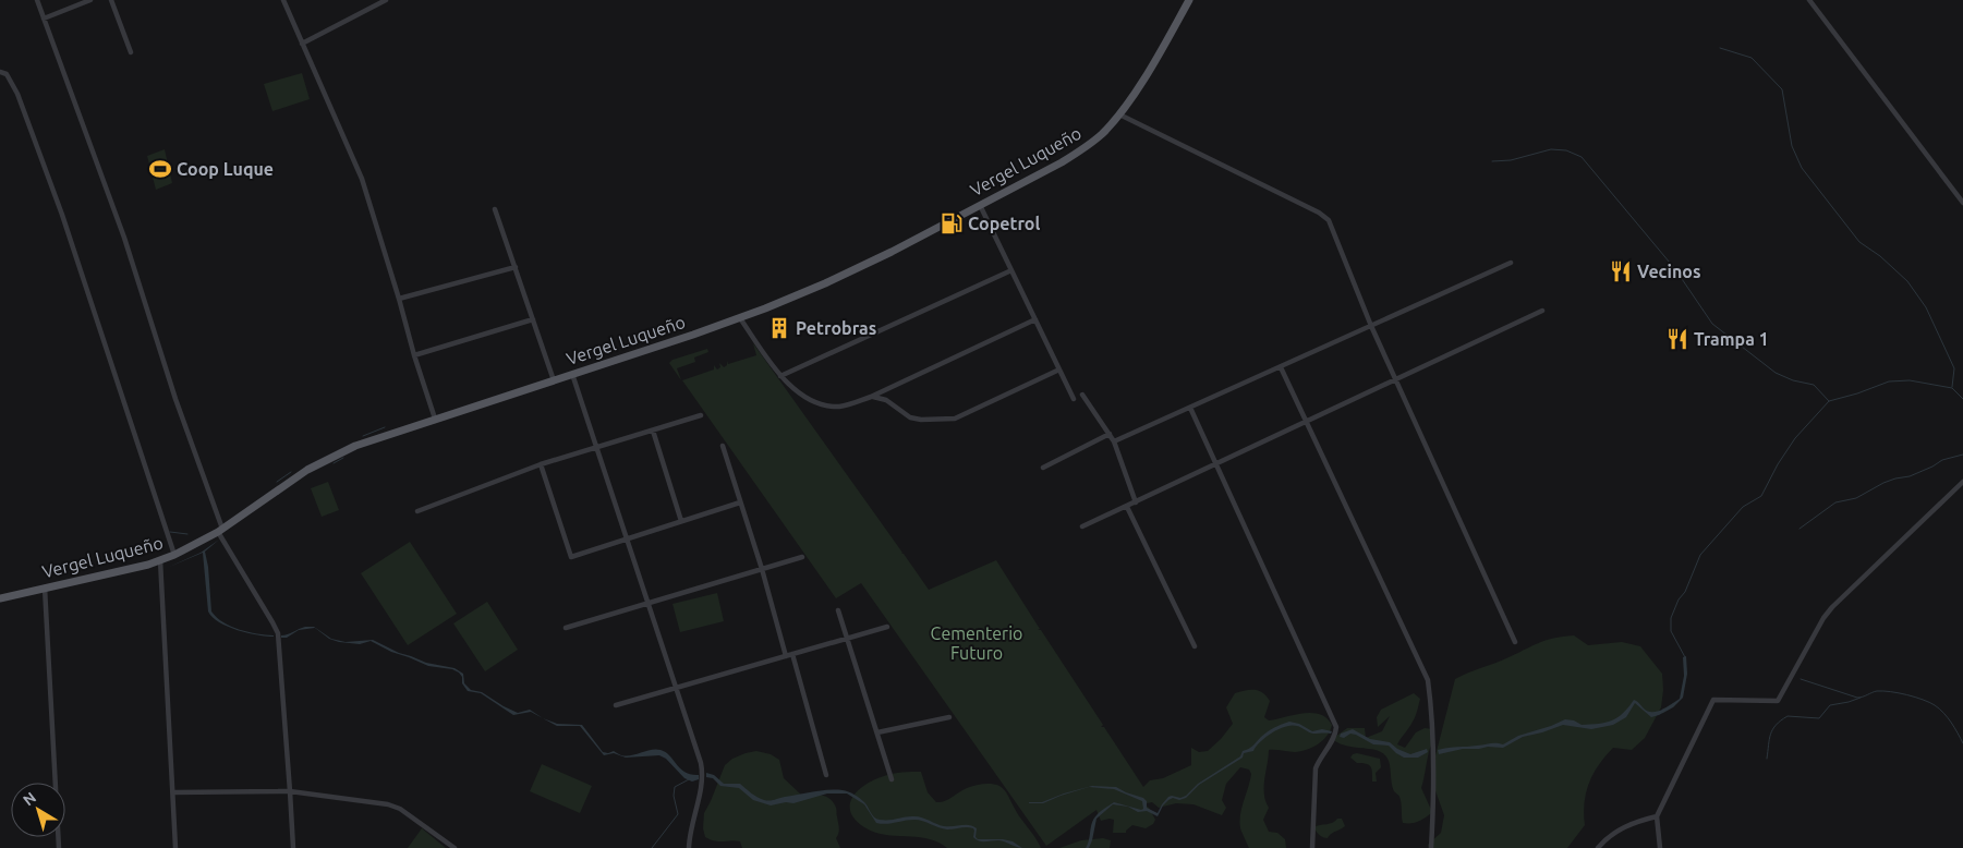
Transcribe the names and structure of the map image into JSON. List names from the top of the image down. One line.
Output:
{"streets":{"main road":["Vergel Luqueño"]},"parks":["Cementerio Futuro"],"places":{"sports":["Coop Luque"],"fuel station":["Copetrol"],"restaurant":["Vecinos","Trampa 1"],"building":["Petrobras"]},"north":"top left"}
